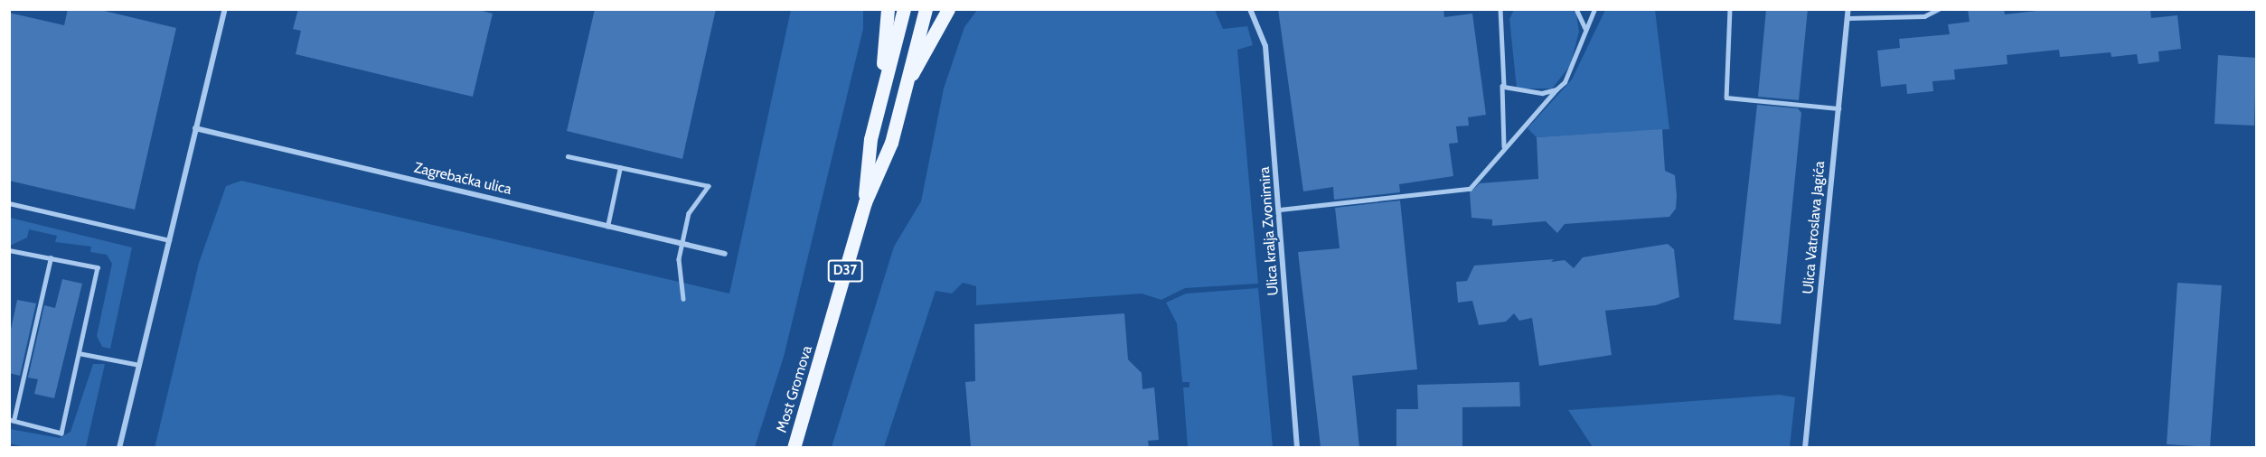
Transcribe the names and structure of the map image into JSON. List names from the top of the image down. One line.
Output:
{"streets":{"main road":["D37","Most Gromova"],"street":["Zagrebačka ulica","Ulica Vatroslava Jagića","Ulica kralja Zvonimira"]},"crossings":[["D37","Most Gromova"]]}
